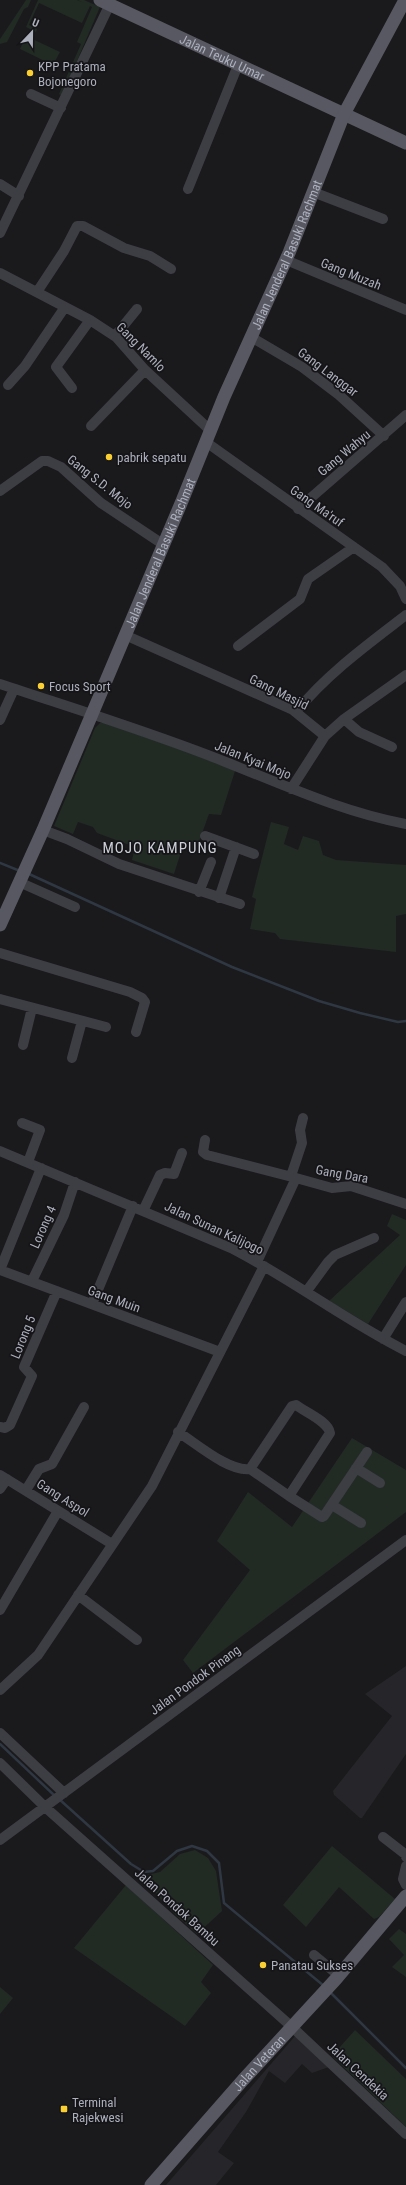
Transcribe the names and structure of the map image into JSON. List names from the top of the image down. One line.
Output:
{"streets":{"main road":["Jalan Teuku Umar","Jalan Jenderal Basuki Rachmat","Jalan Veteran"],"street":["Gang Muzah","Gang Namlo","Gang Langgar","Gang Wahyu","Gang S.D. Mojo","Gang Ma'ruf","Gang Masjid","Jalan Kyai Mojo","Gang Dara","Lorong 4","Jalan Sunan Kalijogo","Gang Muin","Lorong 5","Gang Aspol","Jalan Pondok Pinang","Jalan Pondok Bambu","Jalan Cendekia"]},"crossings":[["Jalan Teuku Umar","Jalan Jenderal Basuki Rachmat"],["Jalan Jenderal Basuki Rachmat","Gang Muzah"],["Jalan Jenderal Basuki Rachmat","Gang Namlo"],["Jalan Jenderal Basuki Rachmat","Gang Langgar"],["Jalan Jenderal Basuki Rachmat","Gang S.D. Mojo"],["Jalan Jenderal Basuki Rachmat","Gang Ma'ruf"],["Jalan Jenderal Basuki Rachmat","Gang Masjid"],["Jalan Jenderal Basuki Rachmat","Jalan Kyai Mojo"],["Gang Namlo","Gang Ma'ruf"],["Gang Langgar","Gang Wahyu"],["Gang Wahyu","Gang Ma'ruf"],["Gang Dara","Jalan Sunan Kalijogo"],["Gang Dara","Gang Muin"],["Gang Dara","Gang Aspol"],["Lorong 4","Jalan Sunan Kalijogo"],["Lorong 4","Gang Muin"],["Gang Muin","Lorong 5"],["Jalan Pondok Pinang","Jalan Pondok Bambu"],["Jalan Pondok Bambu","Jalan Veteran"],["Jalan Pondok Bambu","Jalan Cendekia"],["Jalan Veteran","Jalan Cendekia"]],"districts":["MOJO KAMPUNG"],"places":{"other":["KPP Pratama Bojonegoro","pabrik sepatu","Focus Sport","Panatau Sukses"],"transit":["Terminal Rajekwesi"]},"north":"top"}
